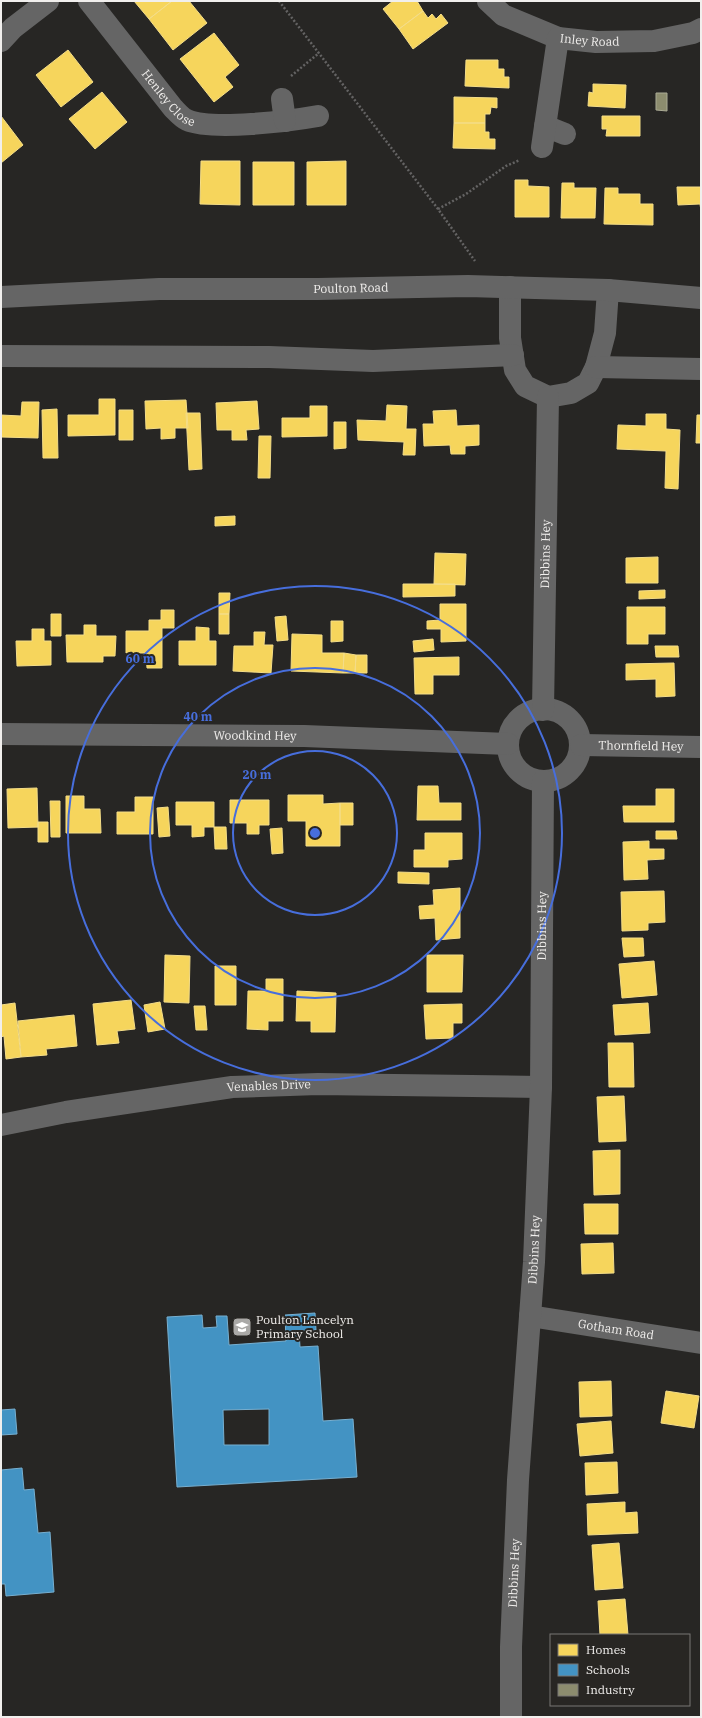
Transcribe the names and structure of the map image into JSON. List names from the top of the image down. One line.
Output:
{"streets":{"street":["Inley Road","Henley Close","Poulton Road","Dibbins Hey","Woodkind Hey","Thornfield Hey","Venables Drive","Gotham Road"]},"crossings":[["Dibbins Hey","Woodkind Hey"],["Dibbins Hey","Thornfield Hey"],["Dibbins Hey","Venables Drive"],["Dibbins Hey","Gotham Road"],["Woodkind Hey","Thornfield Hey"]],"places":{"school or university":["Poulton Lancelyn Primary School"]},"legend":["Homes","Schools","Industry"],"rings":["60 m","40 m","20 m"]}
